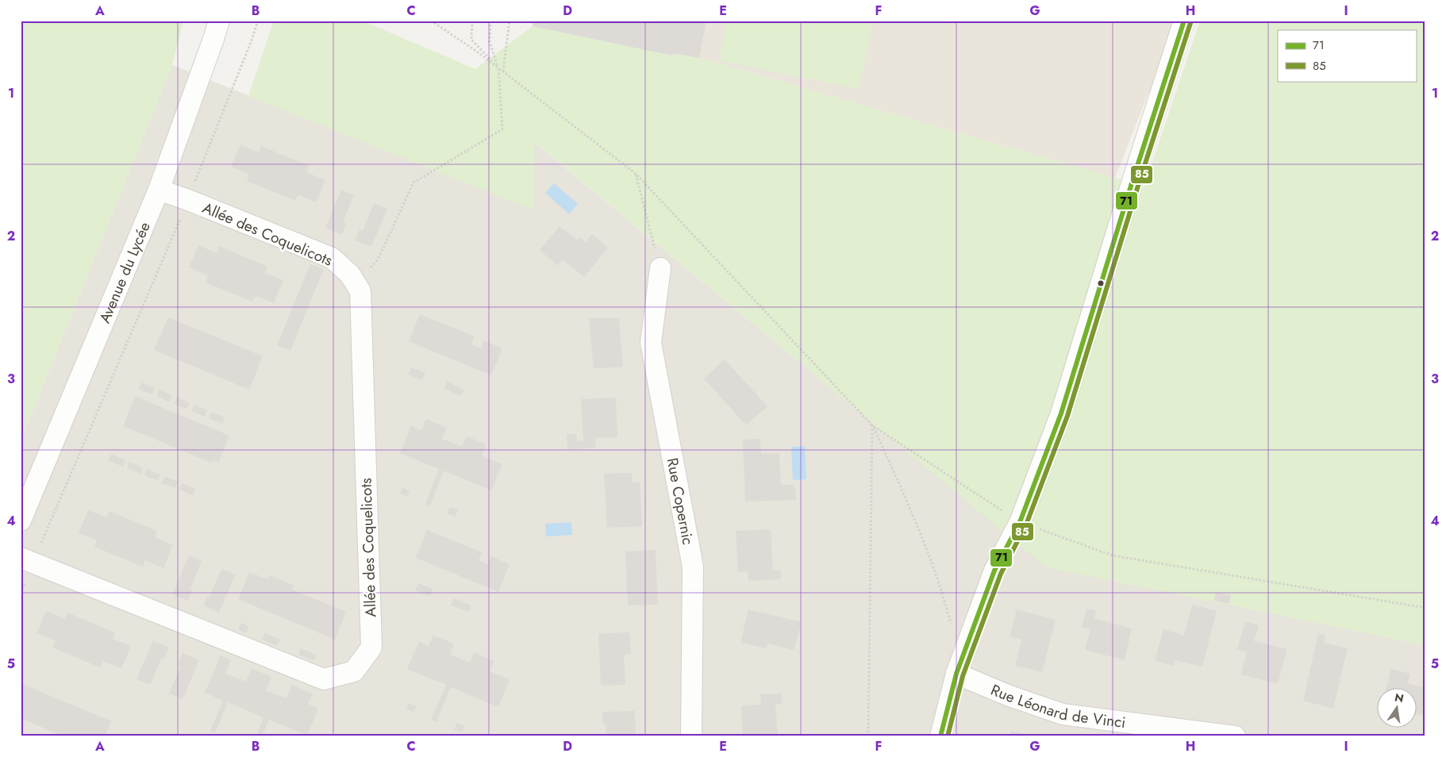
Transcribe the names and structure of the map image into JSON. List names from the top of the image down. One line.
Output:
{"streets":{"street":["Allée des Coquelicots","Avenue du Lycée","Rue Copernic","Rue Léonard de Vinci"]},"crossings":[["Allée des Coquelicots","Avenue du Lycée"]],"lines":["transit line 71","transit line 85"],"legend":["71","85"],"north":"top","grid":{"columns":["A","B","C","D","E","F","G","H","I"],"rows":["1","2","3","4","5"]}}
